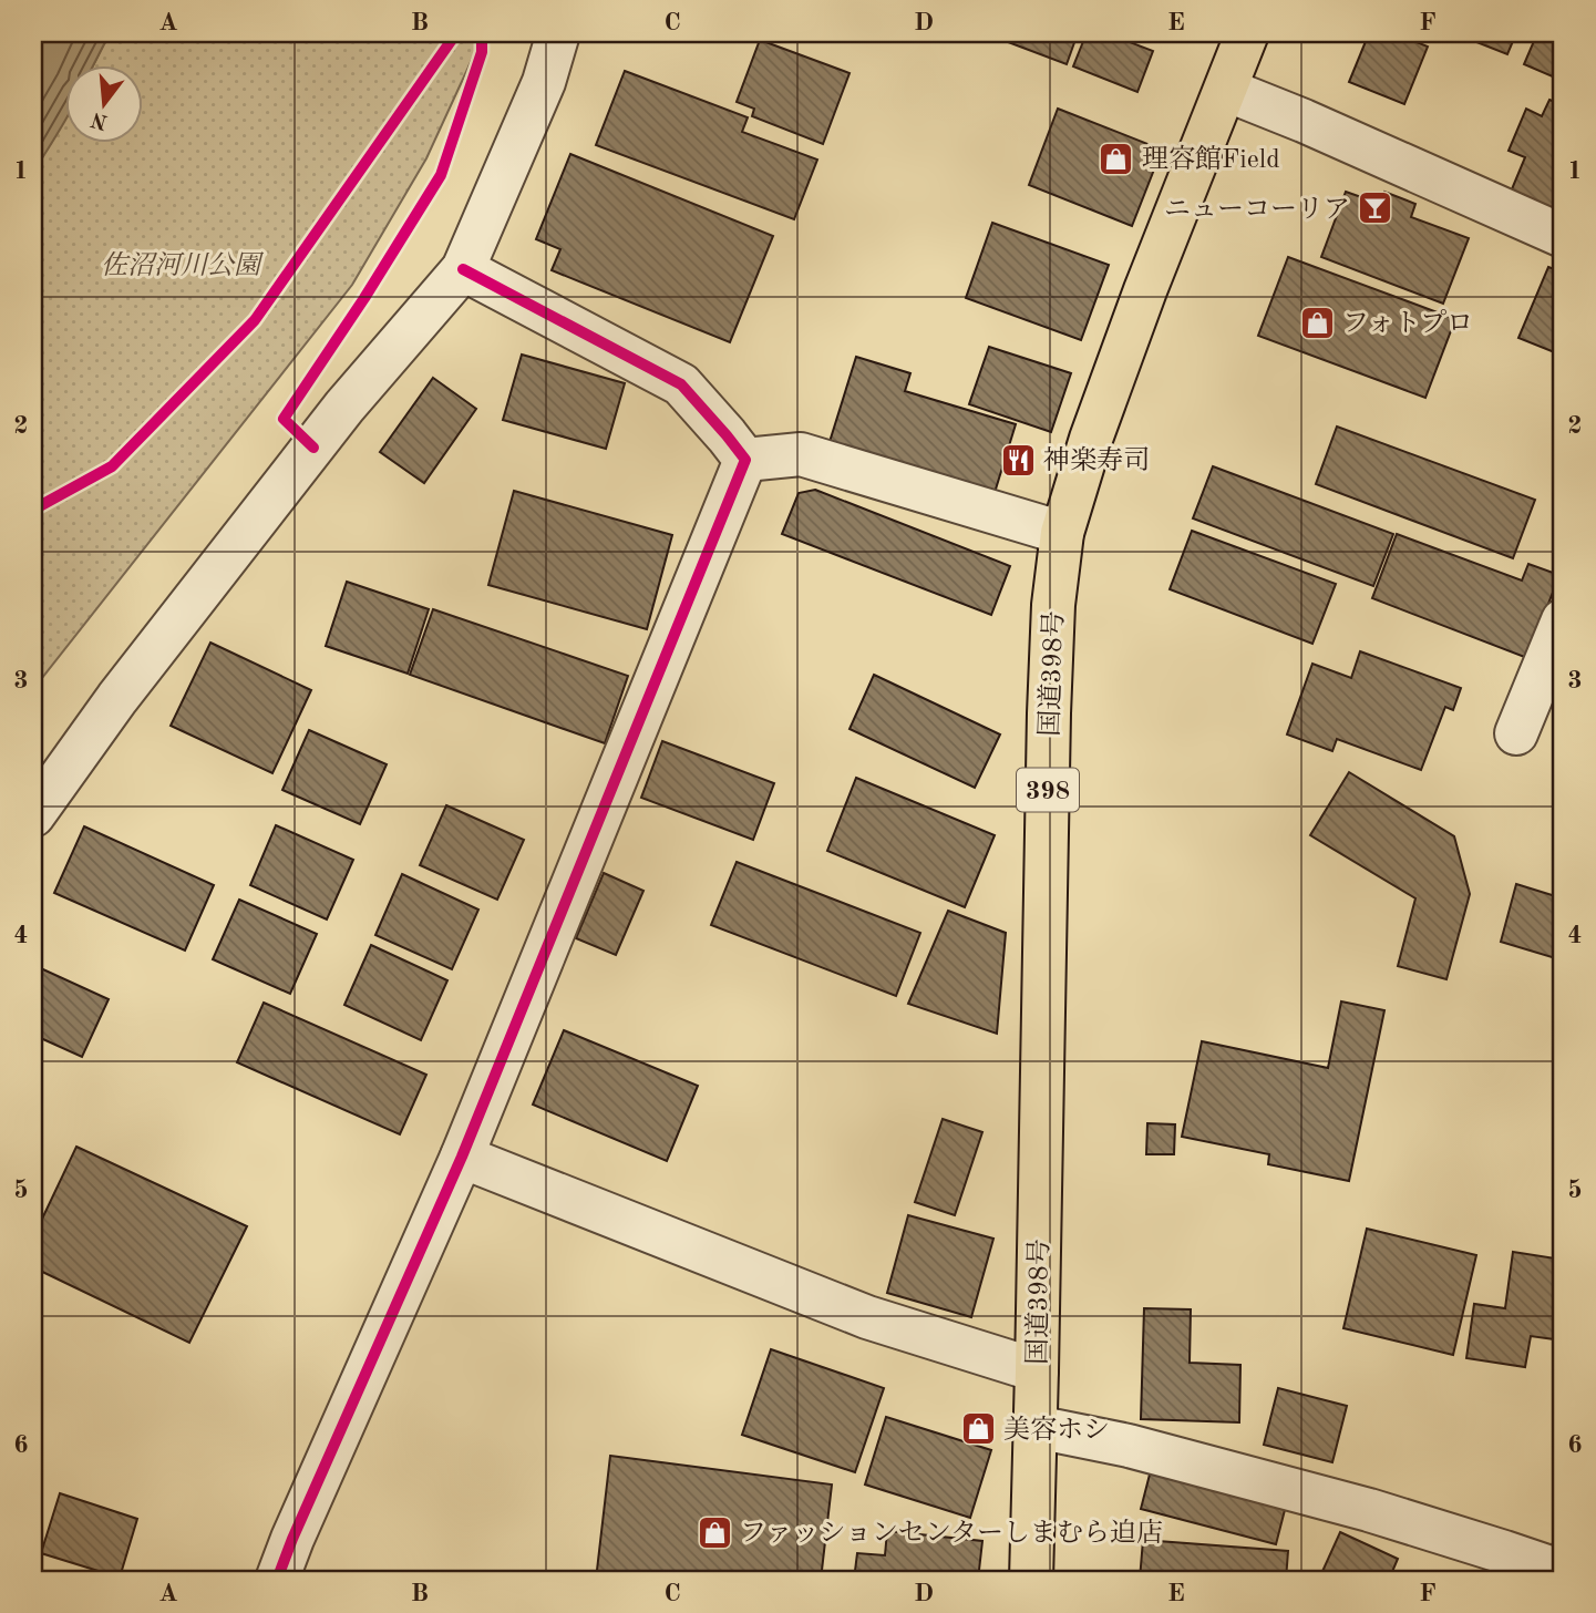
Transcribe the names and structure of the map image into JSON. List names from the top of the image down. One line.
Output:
{"streets":{"highway":["国道398号","398"]},"parks":["佐沼河川公園"],"places":{"shop":["理容館Field","フォトプロ","美容ホシ","ファッションセンターしまむら迫店"],"bar":["ニューコーリア"],"restaurant":["神楽寿司"]},"north":"bottom","grid":{"columns":["A","B","C","D","E","F"],"rows":["1","2","3","4","5","6"]}}
